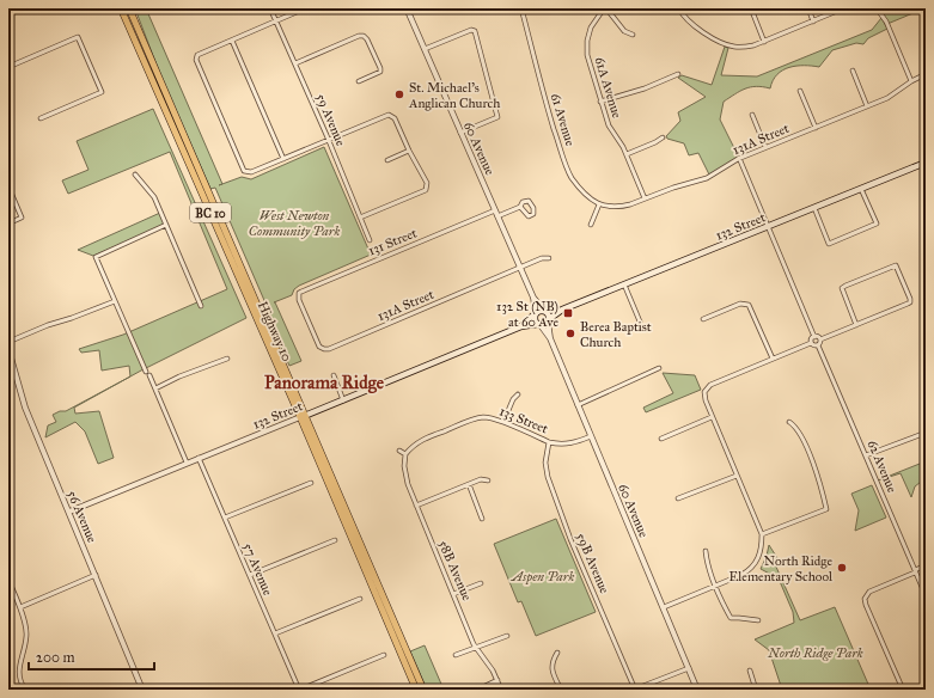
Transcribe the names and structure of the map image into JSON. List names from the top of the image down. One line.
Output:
{"streets":{"highway":["BC 10","Highway 10"],"main road":["132 Street"],"street":["61A Avenue","59 Avenue","61 Avenue","131A Street","60 Avenue","131 Street","133 Street","62 Avenue","56 Avenue","59B Avenue","57 Avenue","58B Avenue"]},"crossings":[["61A Avenue","131A Street"],["61 Avenue","131A Street"],["131A Street","60 Avenue"],["131A Street","131 Street"],["60 Avenue","132 Street"],["60 Avenue","131 Street"],["60 Avenue","133 Street"],["132 Street","Highway 10"],["132 Street","56 Avenue"],["132 Street","57 Avenue"],["133 Street","59B Avenue"],["133 Street","58B Avenue"]],"districts":["Panorama Ridge"],"parks":["West Newton Community Park","Aspen Park","North Ridge Park"],"places":{"other":["St. Michael's Anglican Church","Berea Baptist Church","North Ridge Elementary School"],"transit":["132 St (NB) at 60 Ave"]},"scale_bar":"200 m"}
